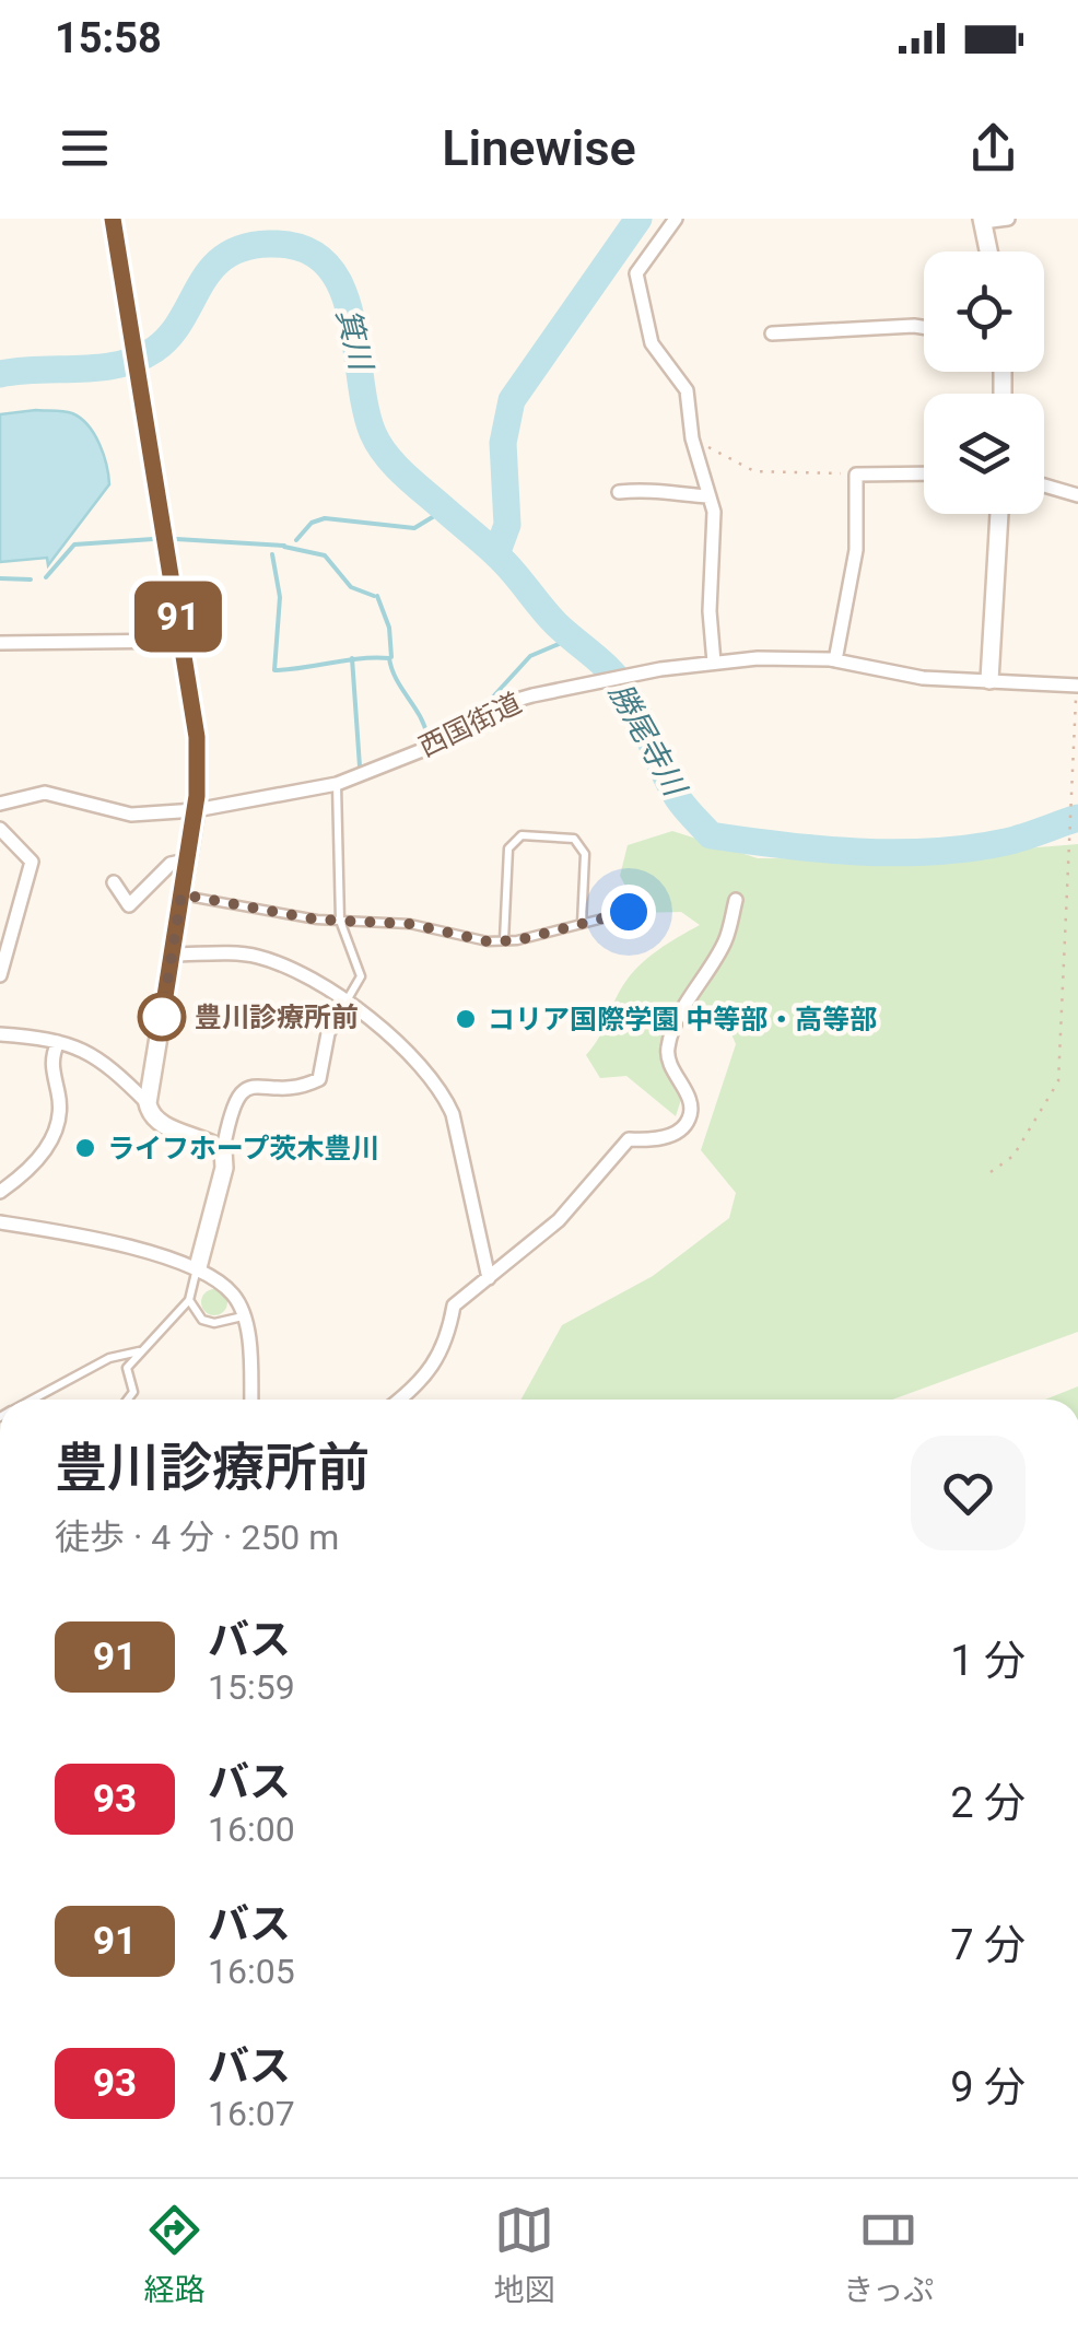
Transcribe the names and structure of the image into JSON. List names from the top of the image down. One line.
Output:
{"streets":{"street":["西国街道"]},"water":["箕川","勝尾寺川"],"places":["豊川診療所前","コリア国際学園 中等部・高等部","ライフホープ茨木豊川"],"lines":["bus line 91"],"page":{"status":"15:58","header":"Linewise","on_map":"91","heading":["豊川診療所前","徒歩 · 4 分 · 250 m"],"list":[{"mark":"91","name":"バス","note":"15:59","value":"1 分"},{"mark":"93","name":"バス","note":"16:00","value":"2 分"},{"mark":"91","name":"バス","note":"16:05","value":"7 分"},{"mark":"93","name":"バス","note":"16:07","value":"9 分"}],"tabs":["経路","地図","きっぷ"]}}
